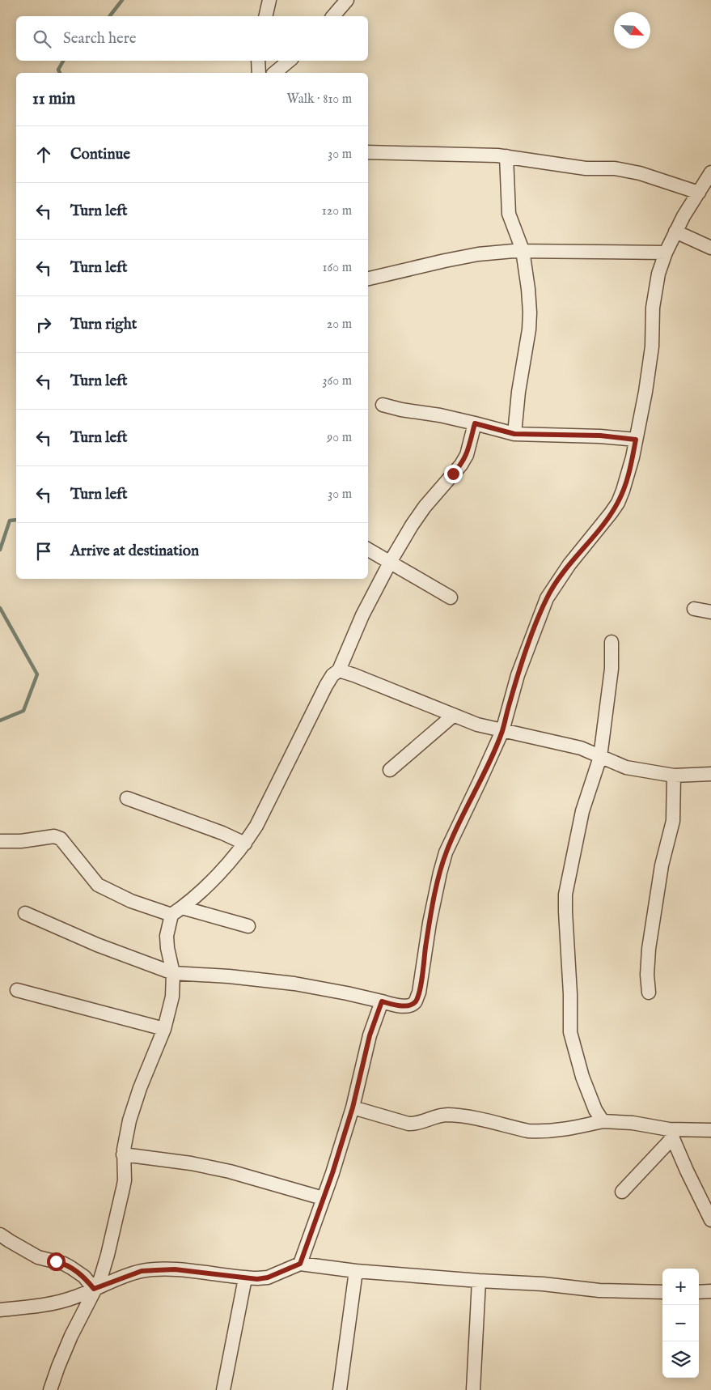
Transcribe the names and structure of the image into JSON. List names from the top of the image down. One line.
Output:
{"north":"bottom right","page":{"search":"Search here","heading":["11 min","Walk · 810 m"],"list":[["Continue","30 m"],["Turn left","120 m"],["Turn left","160 m"],["Turn right","20 m"],["Turn left","360 m"],["Turn left","90 m"],["Turn left","30 m"],"Arrive at destination"],"map_buttons":["+","−"]}}
